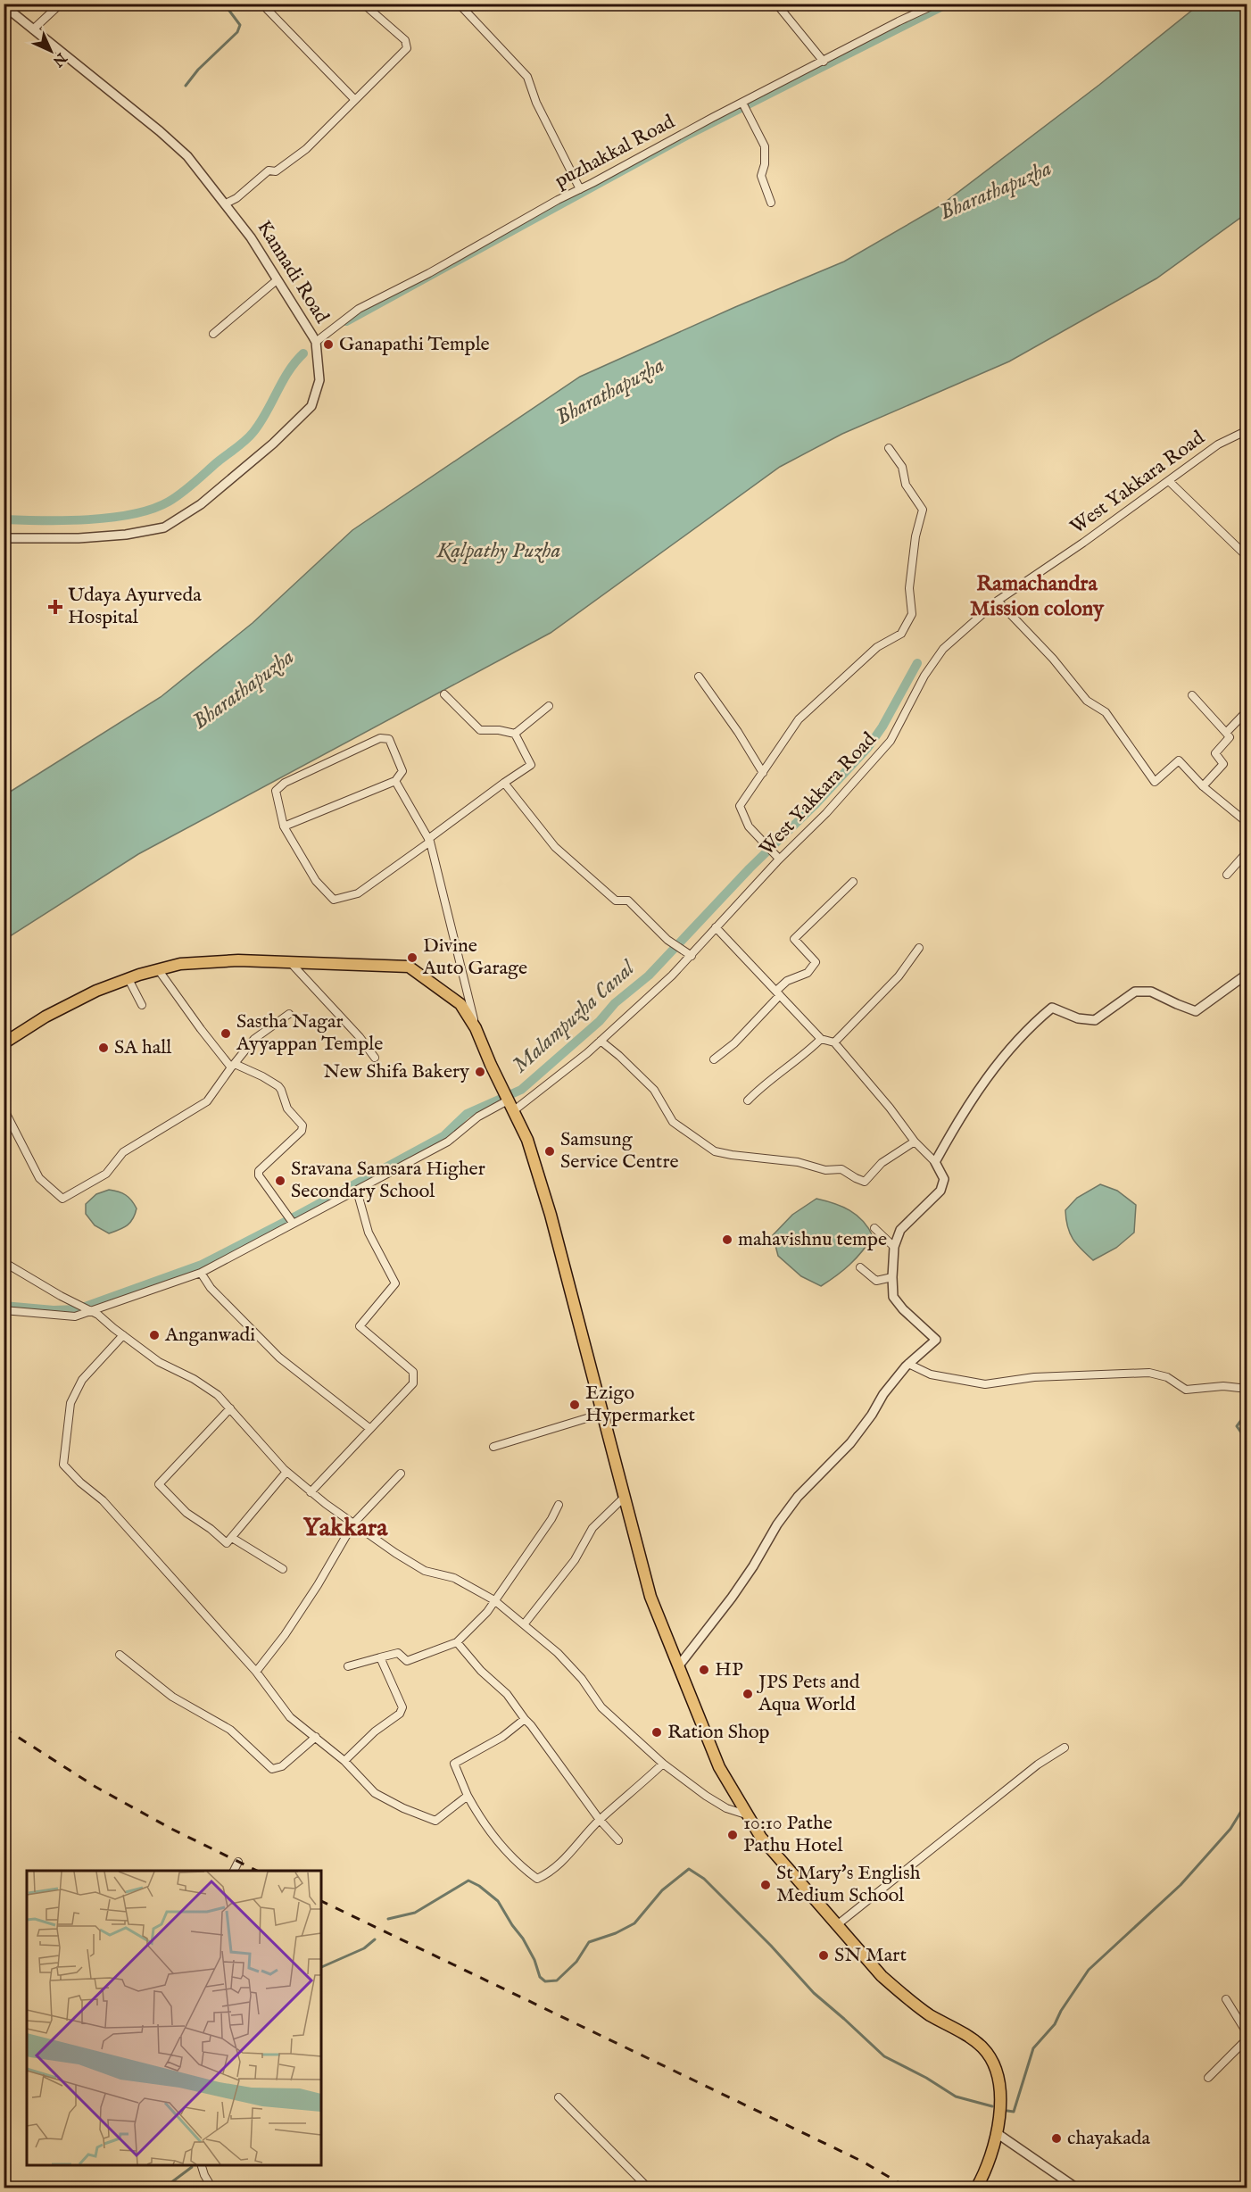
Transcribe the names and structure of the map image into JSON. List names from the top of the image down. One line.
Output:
{"streets":{"street":["puzhakkal Road","Kannadi Road","West Yakkara Road"]},"crossings":[["puzhakkal Road","Kannadi Road"]],"districts":["Ramachandra Mission colony","Yakkara"],"water":["Bharathapuzha","Kalpathy Puzha","Malampuzha Canal"],"places":{"other":["Ganapathi Temple","Divine Auto Garage","Sastha Nagar Ayyappan Temple","SA hall","New Shifa Bakery","Samsung Service Centre","Sravana Samsara Higher Secondary School","mahavishnu tempe","Anganwadi","Ezigo Hypermarket","HP","JPS Pets and Aqua World","Ration Shop","10:10 Pathe Pathu Hotel","St Mary's English Medium School","SN Mart","chayakada"],"health":["Udaya Ayurveda Hospital"]},"north":"bottom right"}
